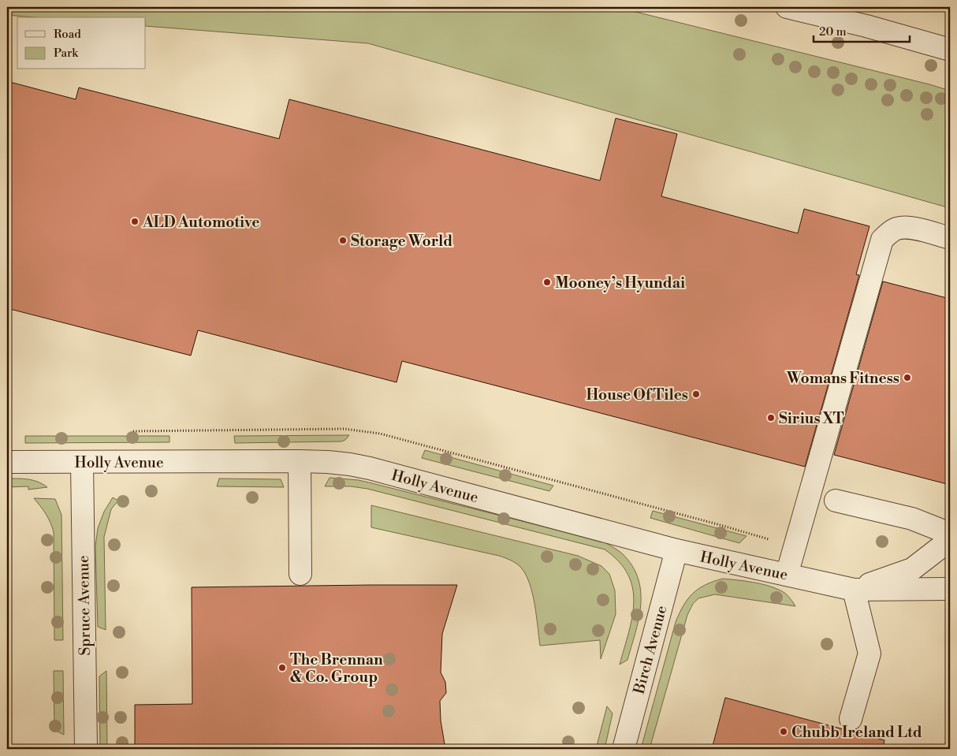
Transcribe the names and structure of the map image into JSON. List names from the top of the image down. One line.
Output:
{"streets":{"street":["Holly Avenue","Spruce Avenue","Birch Avenue"]},"crossings":[["Holly Avenue","Spruce Avenue"],["Holly Avenue","Birch Avenue"]],"places":["ALD Automotive","Storage World","Mooney’s Hyundai","Womans Fitness","House Of Tiles","Sirius XT","The Brennan & Co. Group","Chubb Ireland Ltd"],"legend":["Road","Park"],"scale_bar":"20 m"}
